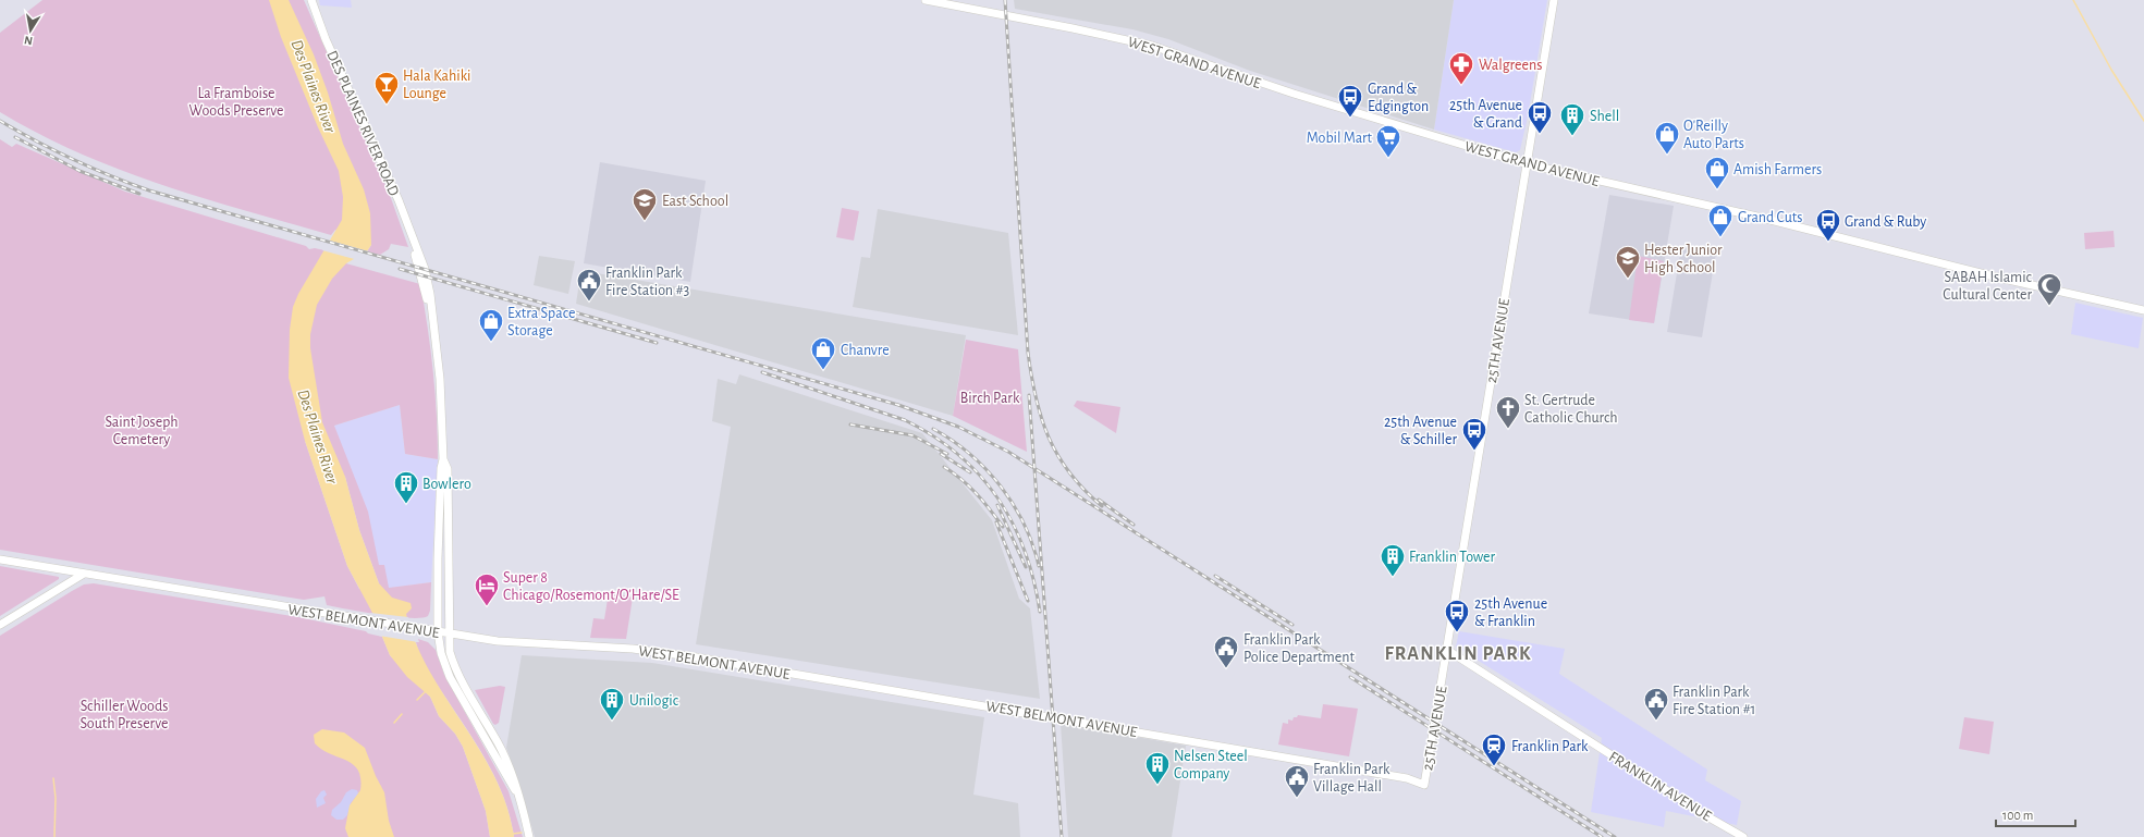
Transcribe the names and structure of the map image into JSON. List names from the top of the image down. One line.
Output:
{"streets":{"main road":["WEST GRAND AVENUE","DES PLAINES RIVER ROAD","25TH AVENUE","WEST BELMONT AVENUE","FRANKLIN AVENUE"]},"crossings":[["WEST GRAND AVENUE","25TH AVENUE"],["DES PLAINES RIVER ROAD","WEST BELMONT AVENUE"],["25TH AVENUE","WEST BELMONT AVENUE"],["25TH AVENUE","FRANKLIN AVENUE"]],"districts":["FRANKLIN PARK"],"water":["Des Plaines River"],"parks":["La Framboise Woods Preserve","Birch Park","Saint Joseph Cemetery","Schiller Woods South Preserve"],"places":{"pharmacy":["Walgreens"],"bar":["Hala Kahiki Lounge"],"bus stop":["Grand & Edgington","25th Avenue & Grand","Grand & Ruby","25th Avenue & Schiller","25th Avenue & Franklin"],"building":["Shell","Bowlero","Franklin Tower","Unilogic","Nelsen Steel Company"],"shop":["O'Reilly Auto Parts","Amish Farmers","Grand Cuts","Extra Space Storage","Chanvre"],"supermarket":["Mobil Mart"],"school or university":["East School","Hester Junior High School"],"public building":["Franklin Park Fire Station #3","Franklin Park Police Department","Franklin Park Fire Station #1","Franklin Park Village Hall"],"mosque":["SABAH Islamic Cultural Center"],"church":["St. Gertrude Catholic Church"],"hotel":["Super 8 Chicago/Rosemont/O'Hare/SE"],"station":["Franklin Park"]},"scale_bar":"100 m","north":"bottom"}
